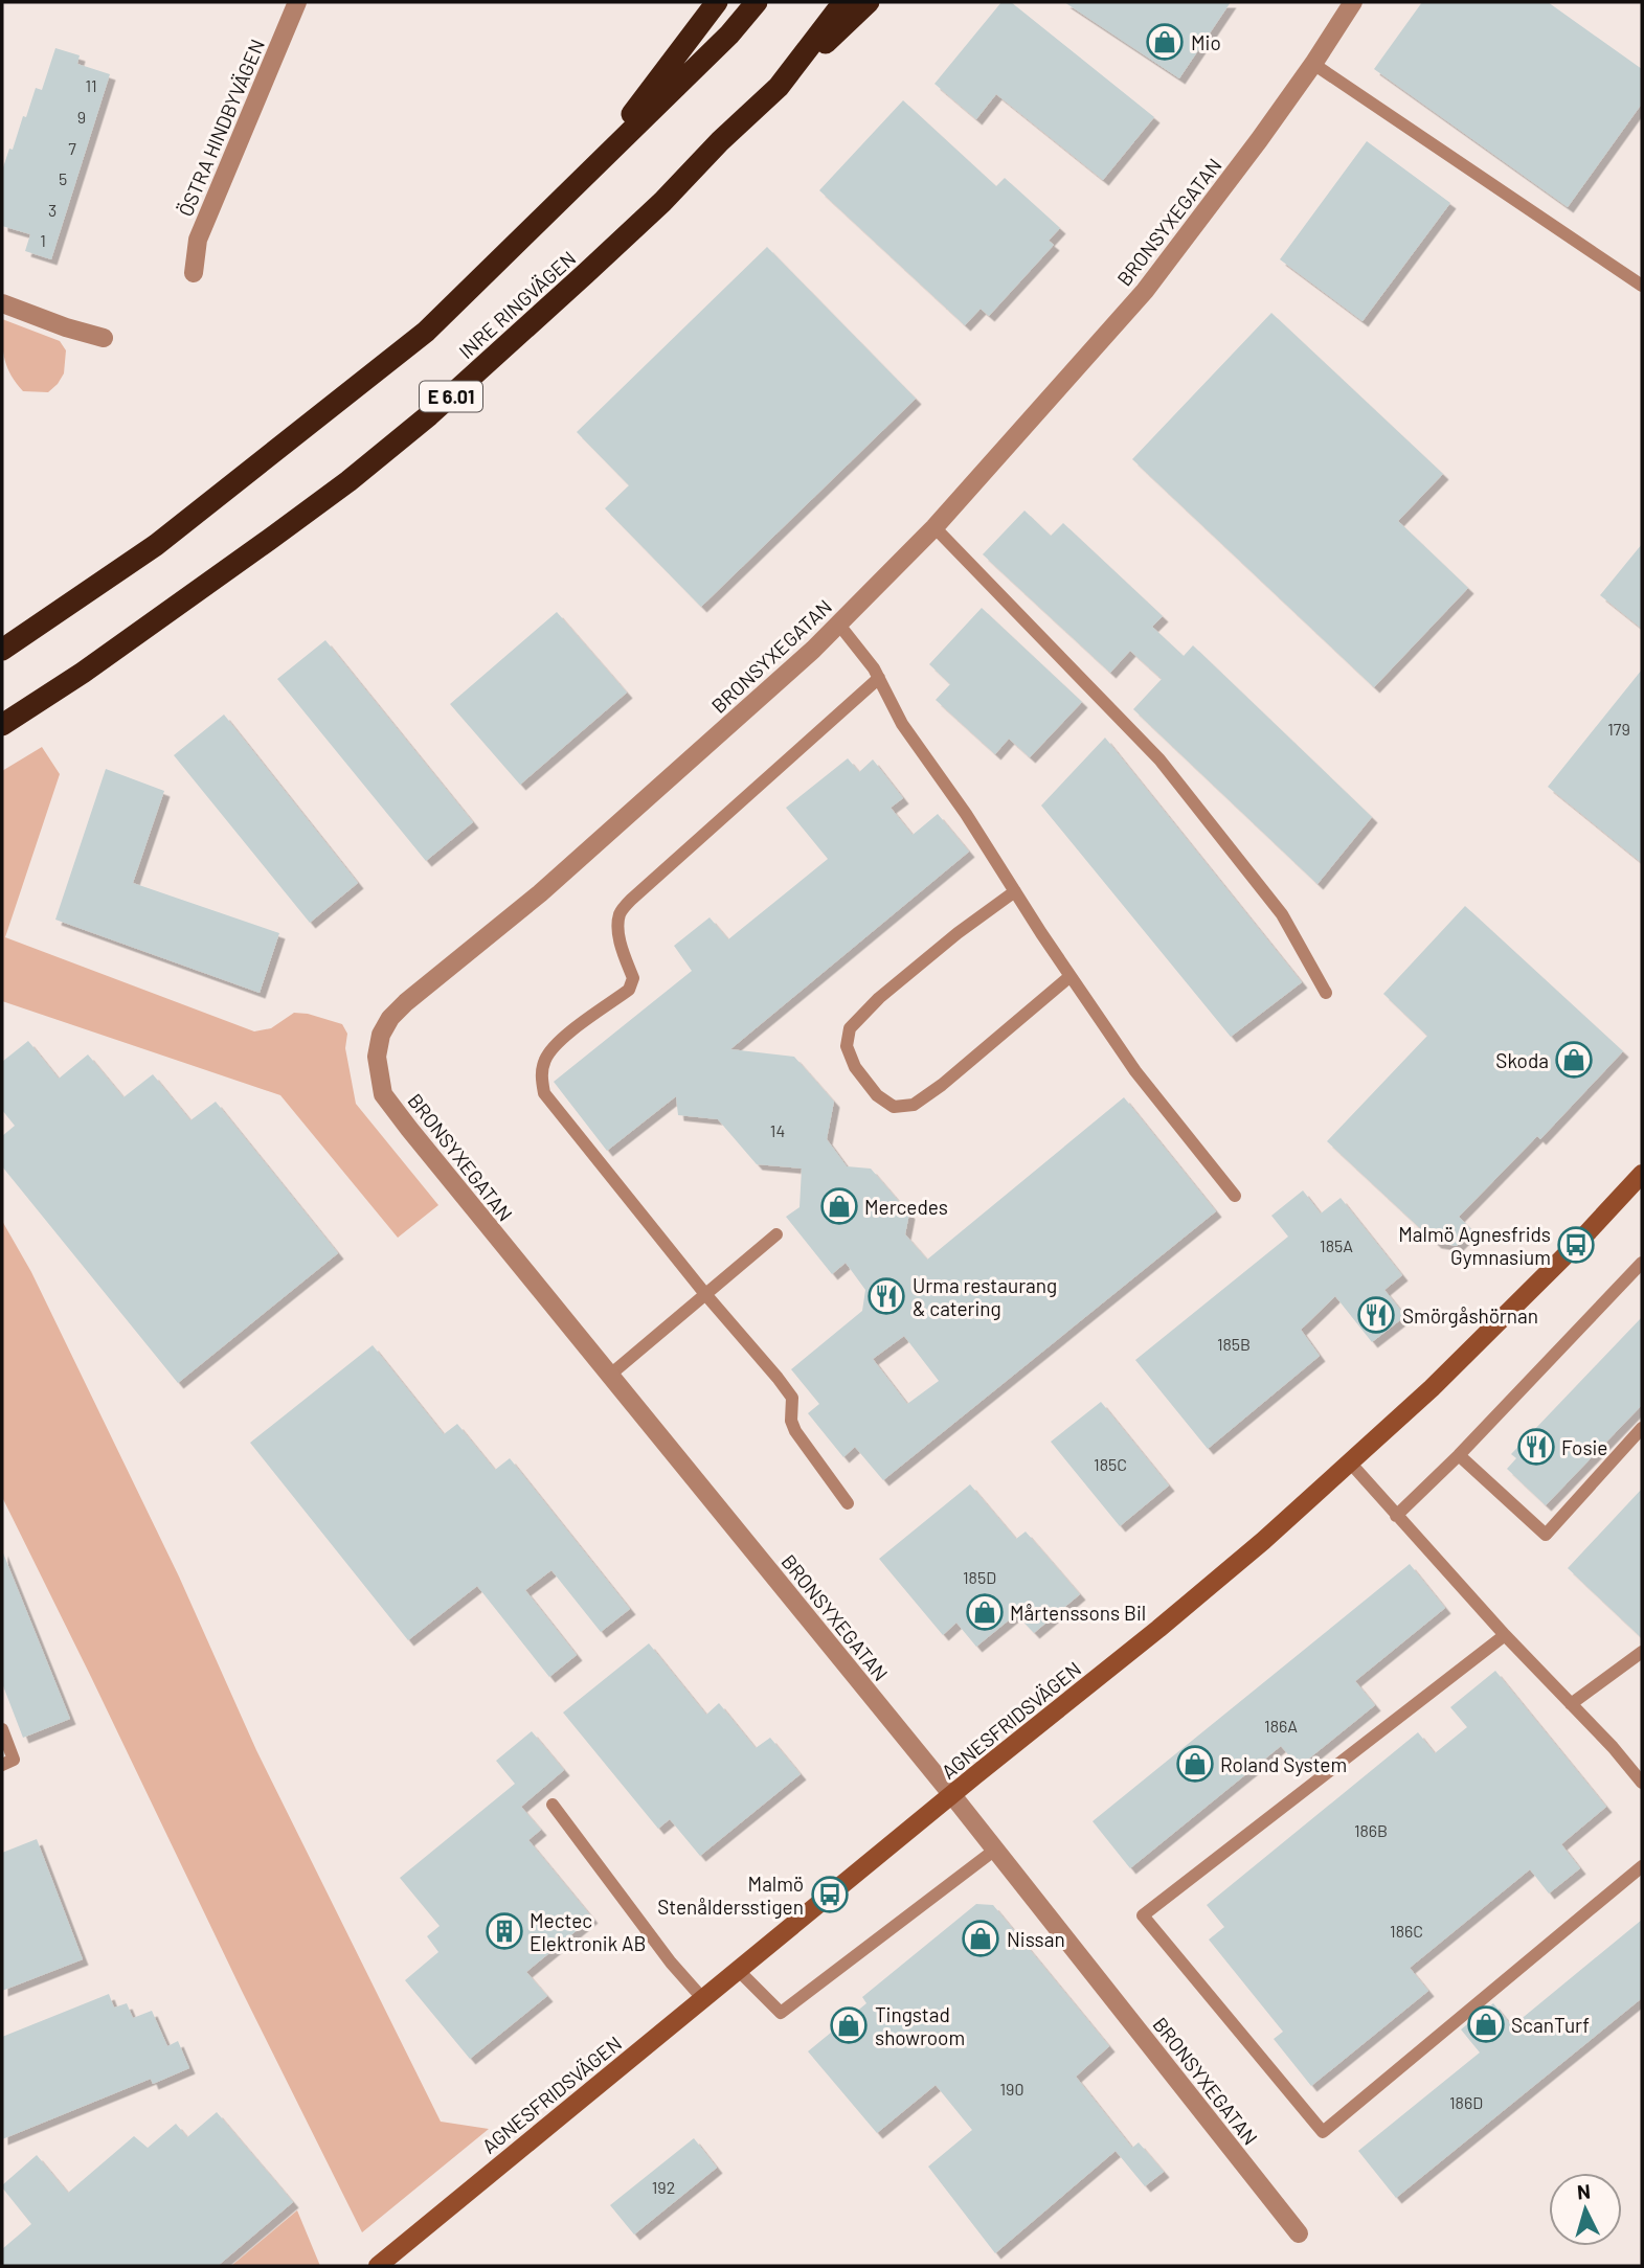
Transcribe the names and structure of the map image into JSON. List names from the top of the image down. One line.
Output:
{"streets":{"highway":["INRE RINGVÄGEN","E 6.01"],"main road":["AGNESFRIDSVÄGEN"],"street":["ÖSTRA HINDBYVÄGEN","BRONSYXEGATAN"]},"crossings":[["BRONSYXEGATAN","AGNESFRIDSVÄGEN"]],"places":{"shop":["Mio","Skoda","Mercedes","Mårtenssons Bil","Roland System","Nissan","ScanTurf","Tingstad showroom"],"bus stop":["Malmö Agnesfrids Gymnasium","Malmö Stenåldersstigen"],"restaurant":["Urma restaurang & catering","Smörgåshörnan","Fosie"],"building":["Mectec Elektronik AB"]},"house_numbers":["11","9","7","5","3","1","179","14","185A","185B","185C","185D","186A","186B","186C","190","186D","192"],"north":"top"}
